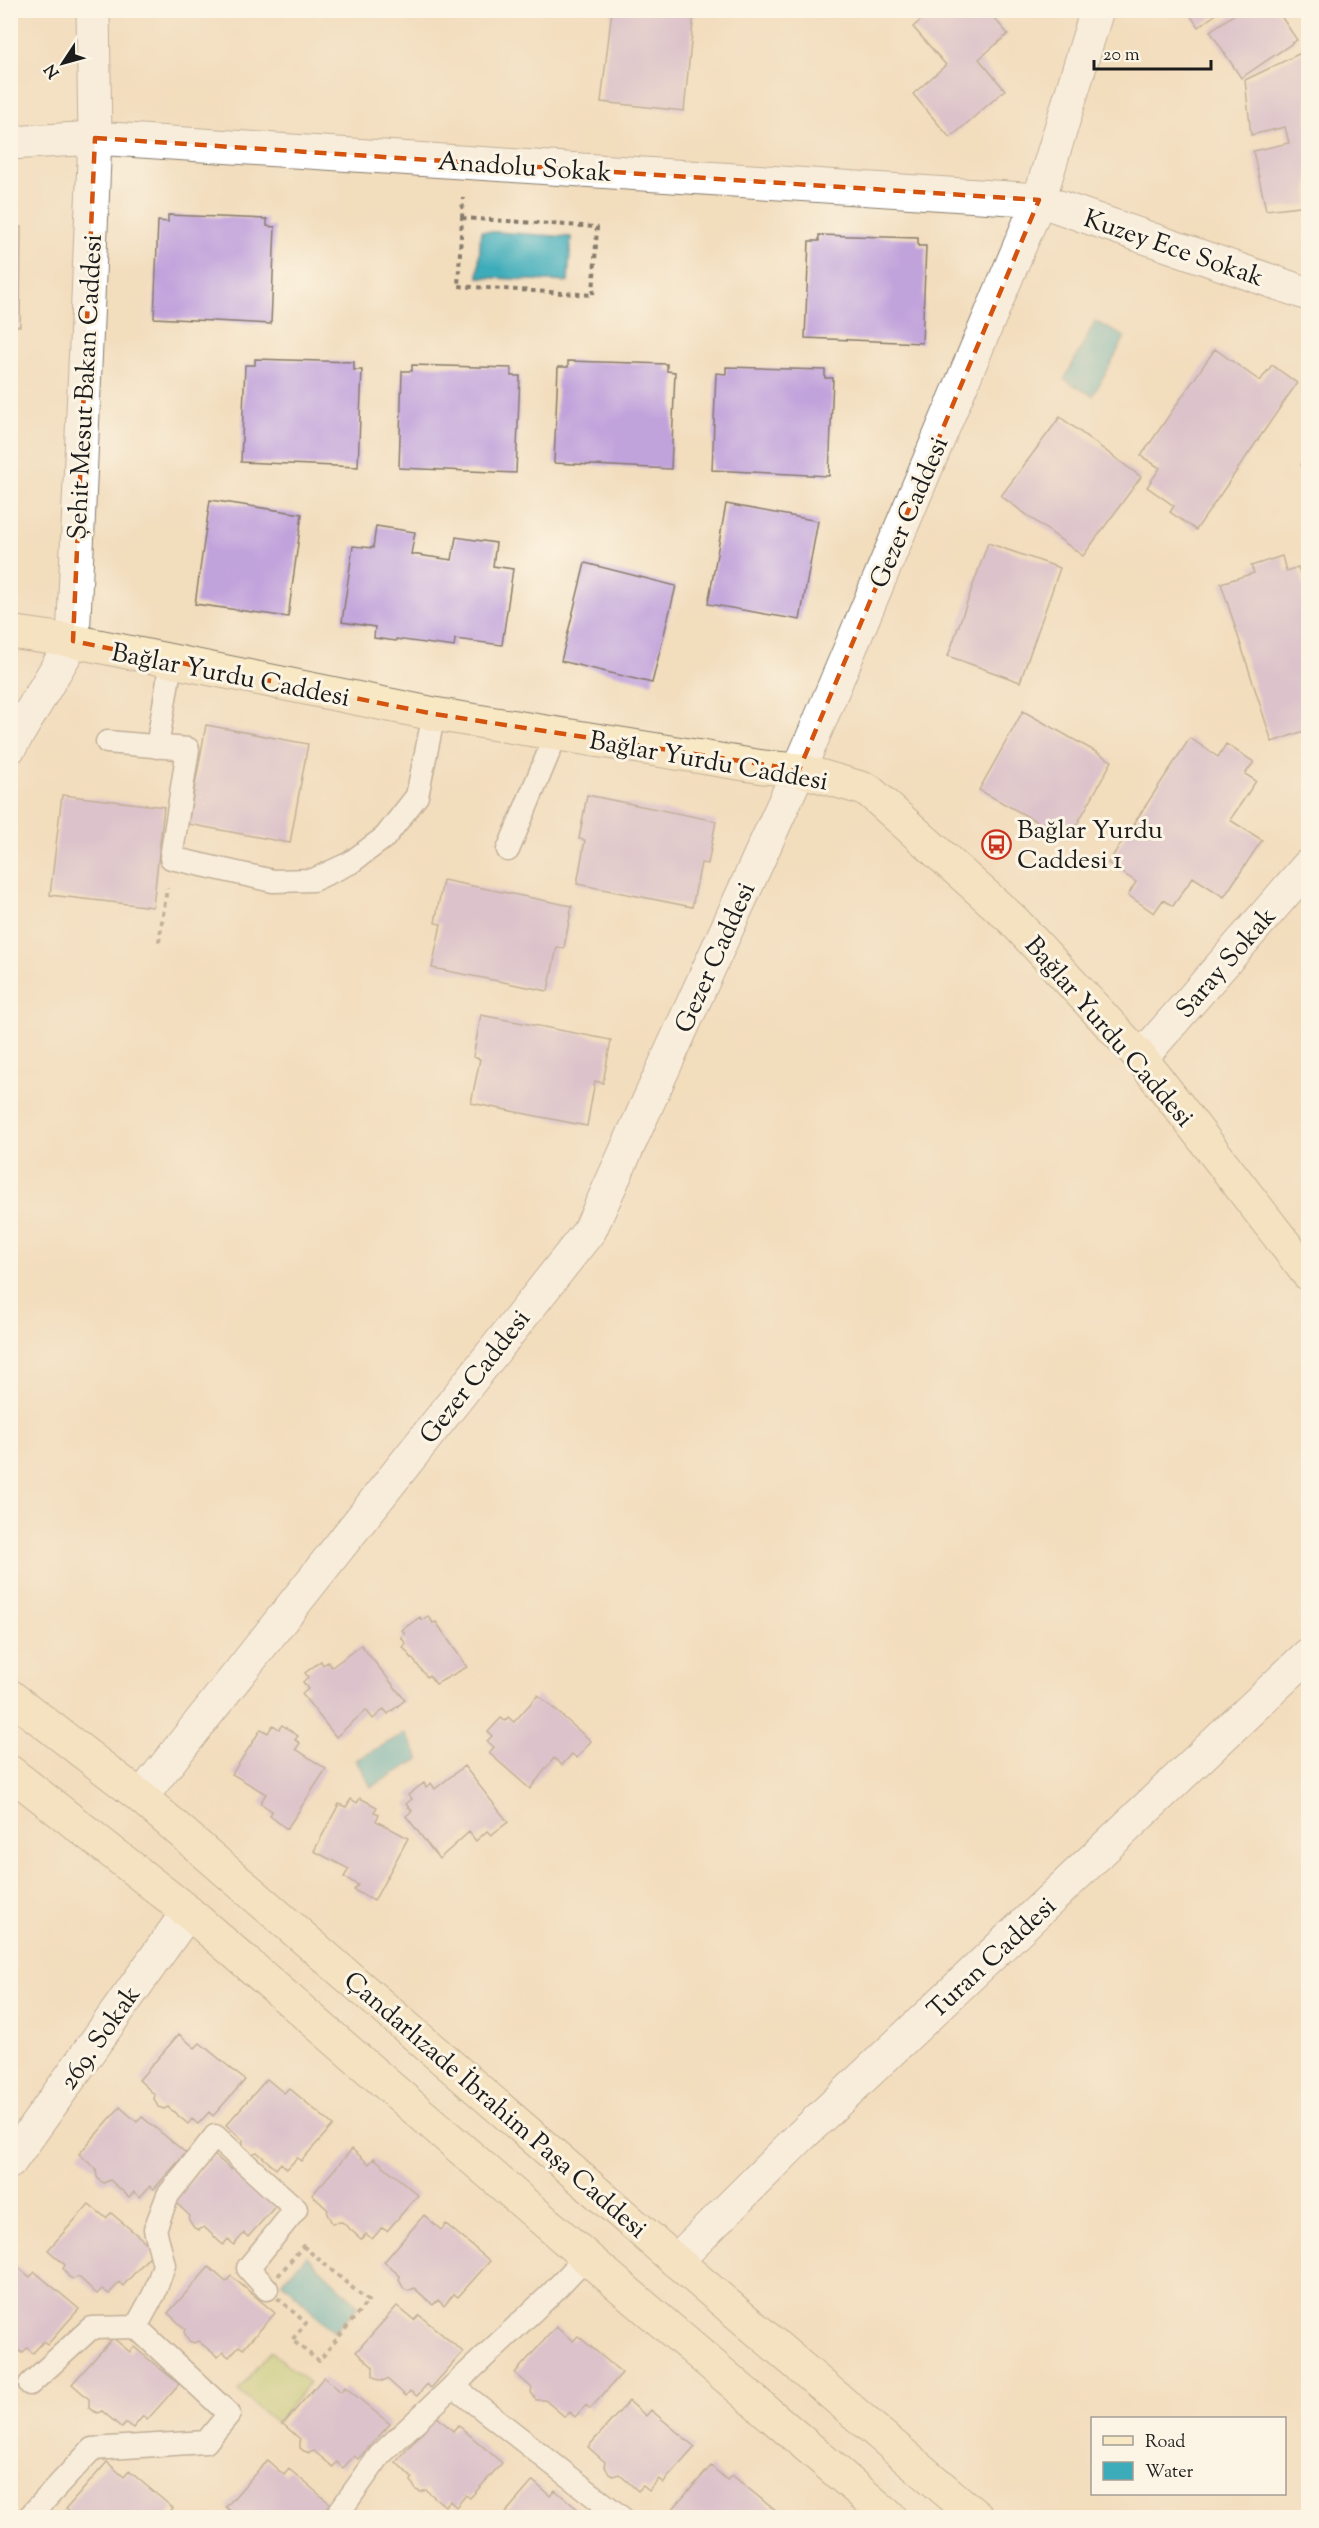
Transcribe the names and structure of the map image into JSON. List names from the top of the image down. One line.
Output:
{"streets":{"main road":["Bağlar Yurdu Caddesi","Çandarlızade İbrahim Paşa Caddesi"],"street":["Anadolu Sokak","Kuzey Ece Sokak","Şehit Mesut Bakan Caddesi","Gezer Caddesi","Saray Sokak","Turan Caddesi","269. Sokak"]},"crossings":[["Anadolu Sokak","Kuzey Ece Sokak"],["Anadolu Sokak","Şehit Mesut Bakan Caddesi"],["Anadolu Sokak","Gezer Caddesi"],["Kuzey Ece Sokak","Gezer Caddesi"],["Şehit Mesut Bakan Caddesi","Bağlar Yurdu Caddesi"],["Gezer Caddesi","Bağlar Yurdu Caddesi"],["Gezer Caddesi","Çandarlızade İbrahim Paşa Caddesi"],["Bağlar Yurdu Caddesi","Saray Sokak"],["Turan Caddesi","Çandarlızade İbrahim Paşa Caddesi"]],"places":{"bus stop":["Bağlar Yurdu Caddesi 1"]},"legend":["Road","Water"],"scale_bar":"20 m","north":"bottom left"}
